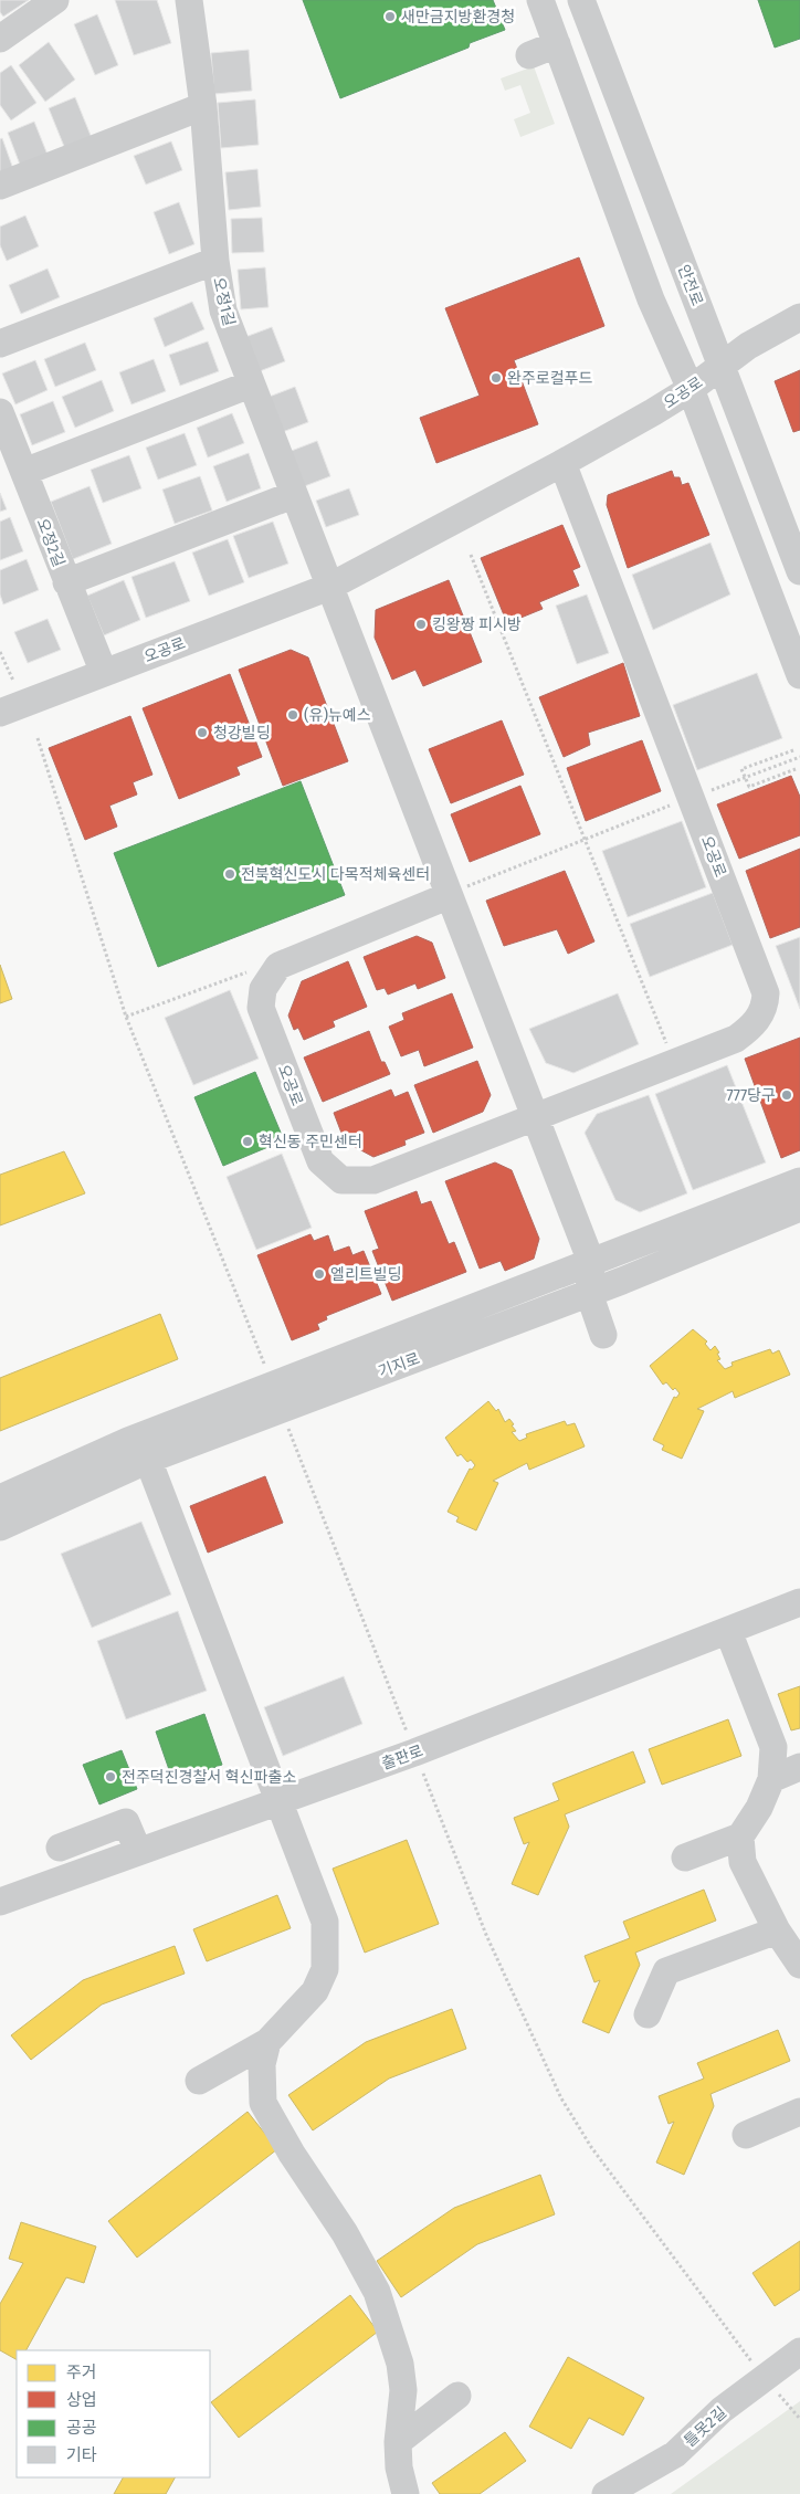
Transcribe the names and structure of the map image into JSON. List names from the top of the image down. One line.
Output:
{"streets":{"street":["안전로","오정1길","오공로","오정2길","기지로","출판로","틀못2길"]},"crossings":[["안전로","오공로"],["오정1길","오공로"],["오공로","오정2길"]],"places":["새만금지방환경청","완주로컬푸드","킹왕짱 피시방","(유)뉴예스","청강빌딩","전북혁신도시 다목적체육센터","777당구","혁신동 주민센터","엘리트빌딩","전주덕진경찰서 혁신파출소"],"legend":["주거","상업","공공","기타"]}
